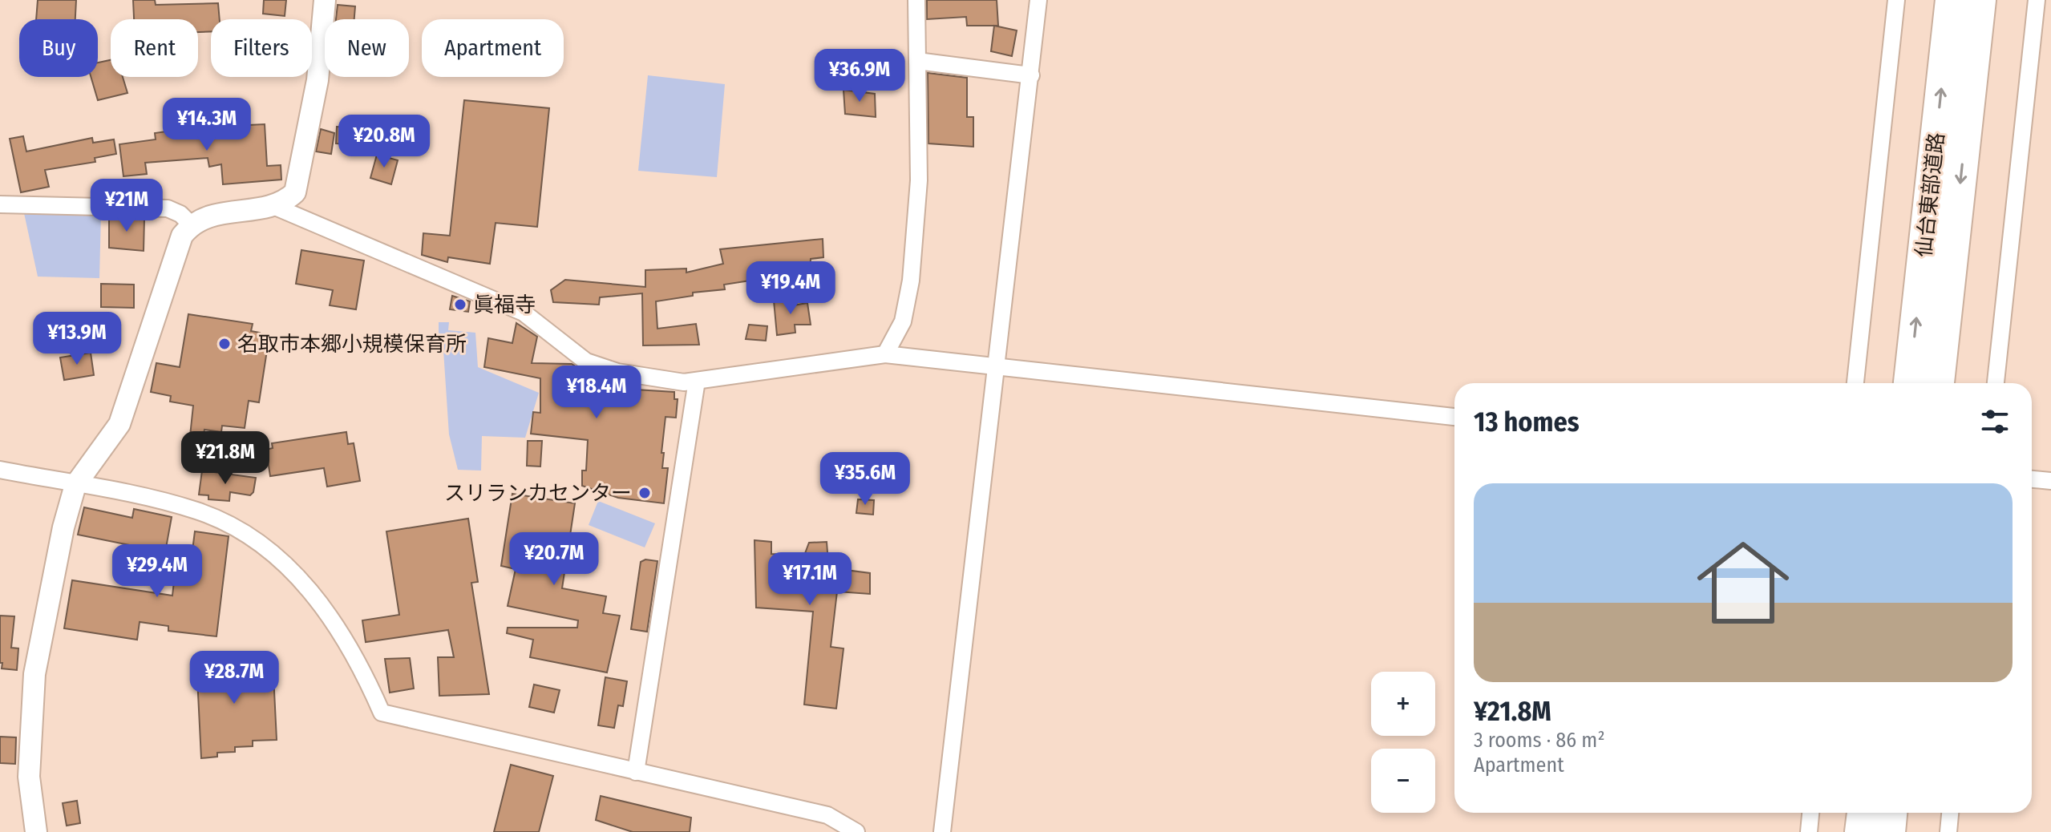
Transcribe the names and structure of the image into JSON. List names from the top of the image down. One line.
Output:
{"streets":{"highway":["仙台東部道路"]},"places":["眞福寺","名取市本郷小規模保育所","スリランカセンター"],"page":{"chip":["Buy","Rent","Filters","New","Apartment"],"price":["¥36.9M","¥14.3M","¥20.8M","¥21M","¥19.4M","¥13.9M","¥18.4M","¥21.8M","¥35.6M","¥20.7M","¥29.4M","¥17.1M","¥28.7M"],"heading":"13 homes","list":[{"name":"¥21.8M","note":"3 rooms · 86 m² · Apartment"}],"map_buttons":["+","−"]}}
